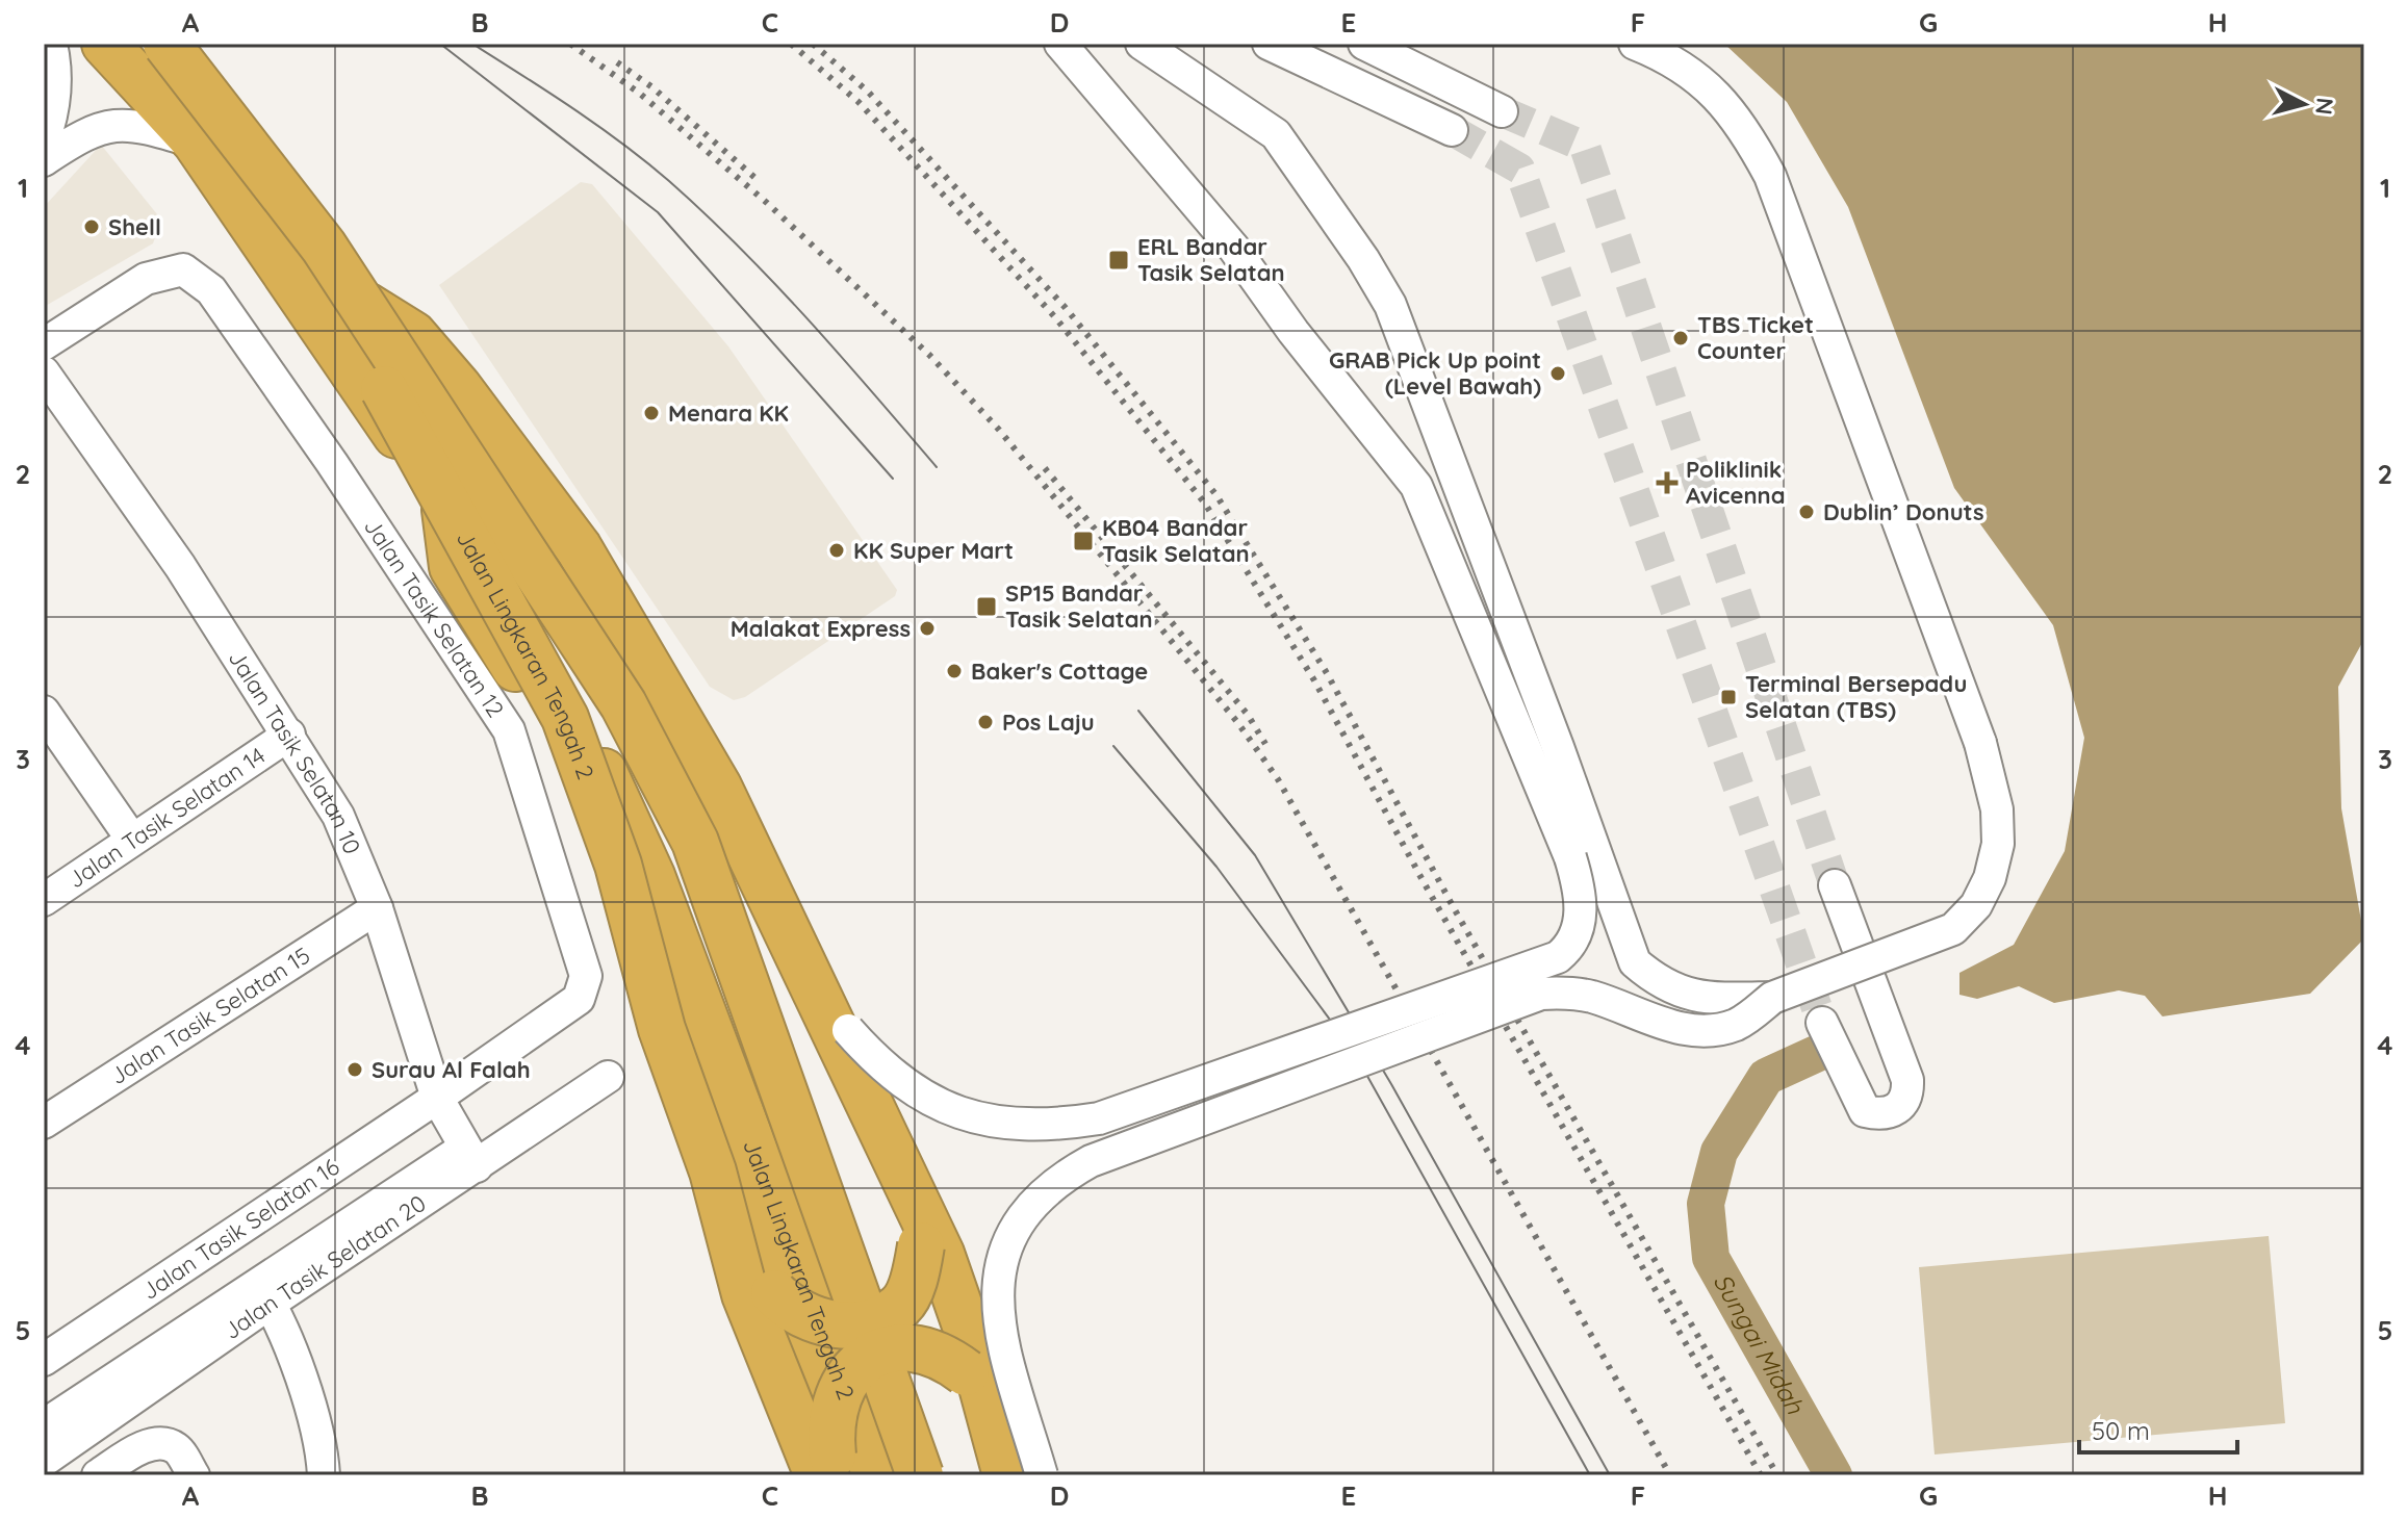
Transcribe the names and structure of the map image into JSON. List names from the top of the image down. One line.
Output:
{"streets":{"highway":["Jalan Lingkaran Tengah 2"],"street":["Jalan Tasik Selatan 12","Jalan Tasik Selatan 10","Jalan Tasik Selatan 14","Jalan Tasik Selatan 15","Jalan Tasik Selatan 16","Jalan Tasik Selatan 20"]},"crossings":[["Jalan Tasik Selatan 12","Jalan Tasik Selatan 10"],["Jalan Tasik Selatan 12","Jalan Tasik Selatan 16"],["Jalan Tasik Selatan 10","Jalan Tasik Selatan 14"],["Jalan Tasik Selatan 10","Jalan Tasik Selatan 15"],["Jalan Tasik Selatan 10","Jalan Tasik Selatan 16"],["Jalan Tasik Selatan 10","Jalan Tasik Selatan 20"]],"water":["Sungai Midah"],"places":{"other":["Shell","TBS Ticket Counter","GRAB Pick Up point (Level Bawah)","Menara KK","Dublin’ Donuts","KK Super Mart","Malakat Express","Baker's Cottage","Pos Laju","Surau Al Falah"],"transit":["ERL Bandar Tasik Selatan","KB04 Bandar Tasik Selatan","SP15 Bandar Tasik Selatan","Terminal Bersepadu Selatan (TBS)"],"health":["Poliklinik Avicenna"]},"scale_bar":"50 m","north":"right","grid":{"columns":["A","B","C","D","E","F","G","H"],"rows":["1","2","3","4","5"]}}
